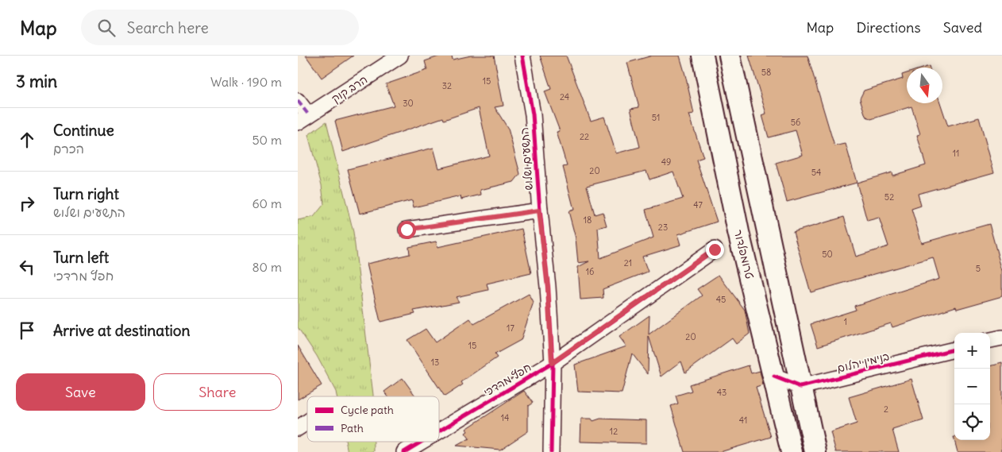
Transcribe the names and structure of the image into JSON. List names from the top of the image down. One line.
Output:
{"streets":{"main road":["טרומפלדור"],"street":["הרב קוק","התשעים ושלוש","בנימין יהלום","חפץ מרדכי"]},"crossings":[["התשעים ושלוש","חפץ מרדכי"]],"house_numbers":["58","15","32","24","30","51","56","22","11","49","20","54","52","47","18","23","50","21","5","16","45","1","17","20","15","13","43","2","14","41","12"],"legend":["Cycle path","Path"],"north":"bottom","page":{"header":"Map","search":"Search here","nav":["Map","Directions","Saved"],"heading":["3 min","Walk · 190 m"],"list":[["Continue","הכרם","50 m"],["Turn right","התשעים ושלוש","60 m"],["Turn left","חפץ מרדכי","80 m"],"Arrive at destination"],"map_buttons":["+","−"],"buttons":["Save","Share"]}}
